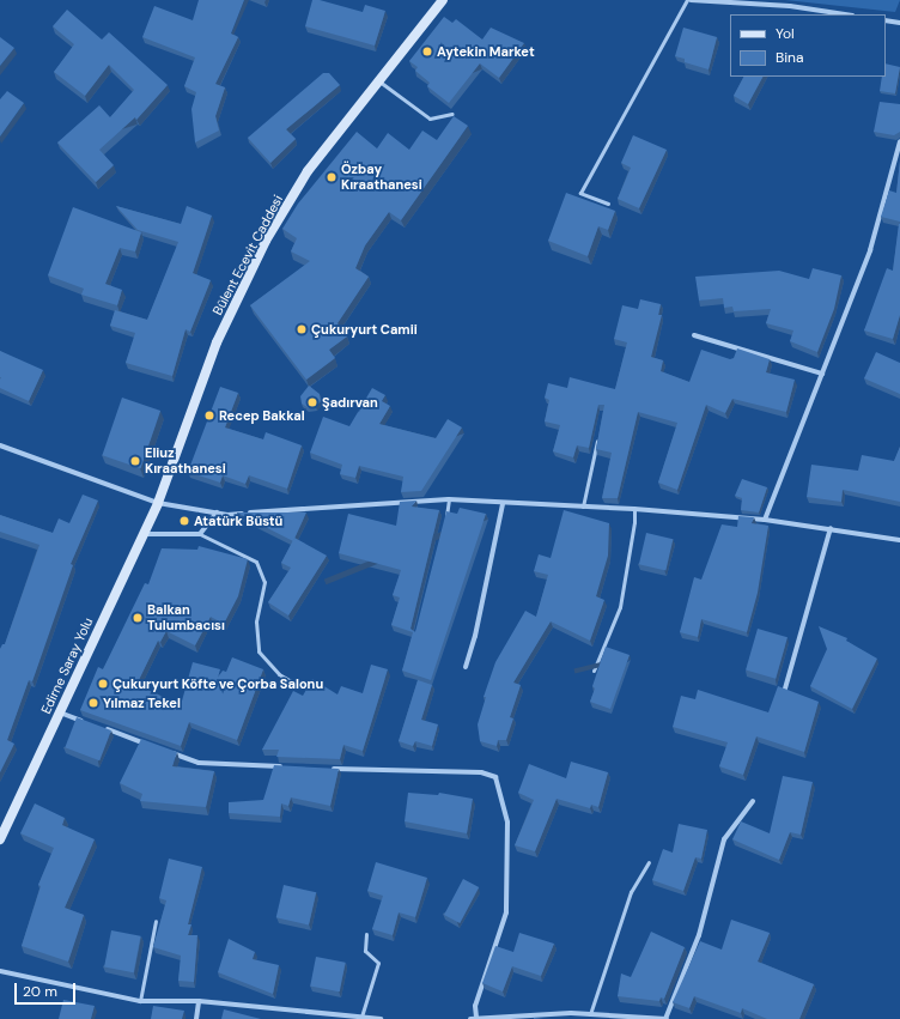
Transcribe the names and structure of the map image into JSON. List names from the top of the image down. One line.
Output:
{"streets":{"main road":["Bülent Ecevit Caddesi","Edirne Saray Yolu"]},"crossings":[["Bülent Ecevit Caddesi","Edirne Saray Yolu"]],"places":["Aytekin Market","Özbay Kıraathanesi","Çukuryurt Camii","Şadırvan","Recep Bakkal","Eliuz Kıraathanesi","Atatürk Büstü","Balkan Tulumbacısı","Çukuryurt Köfte ve Çorba Salonu","Yılmaz Tekel"],"legend":["Yol","Bina"],"scale_bar":"20 m"}
